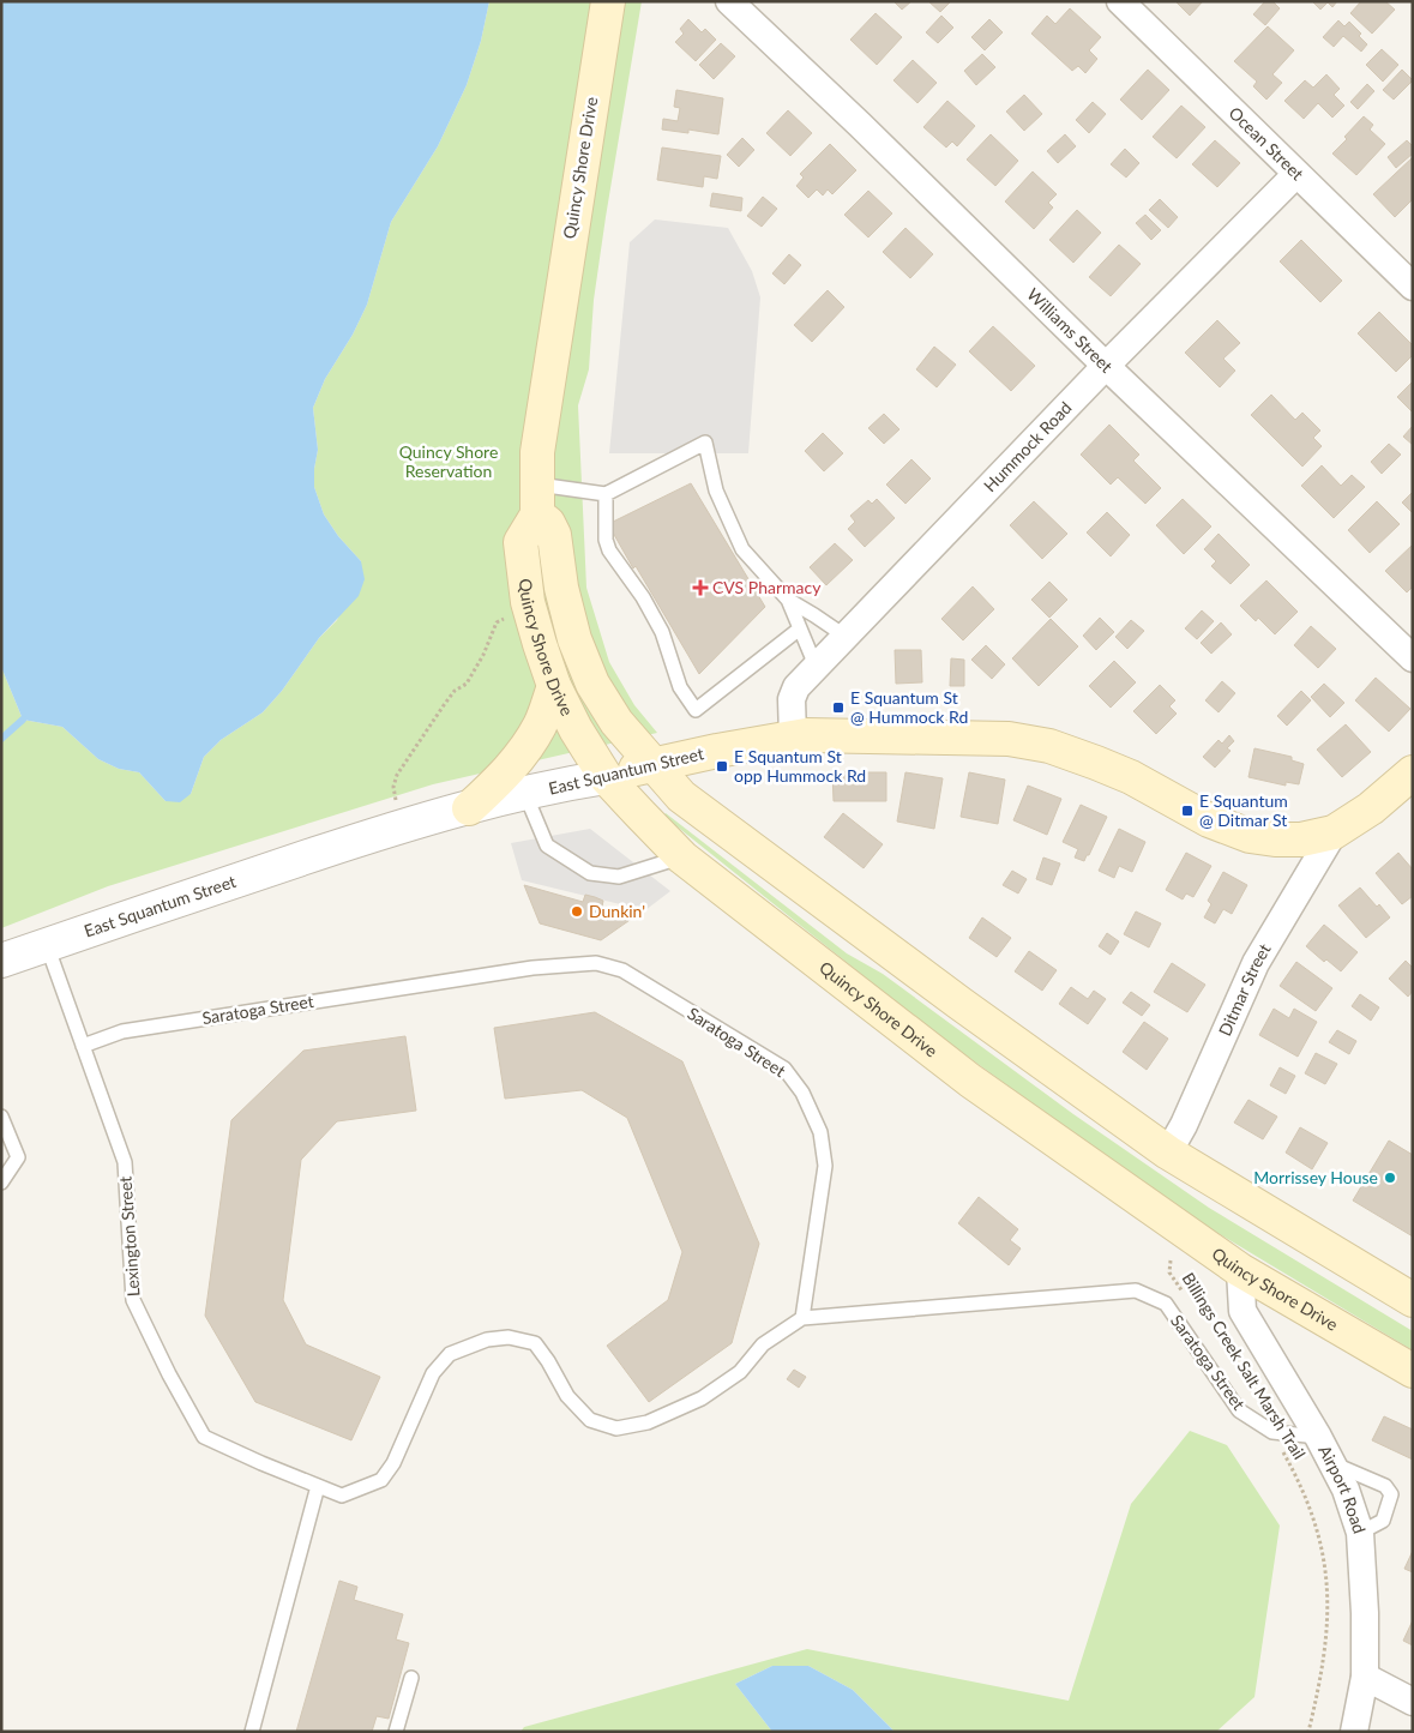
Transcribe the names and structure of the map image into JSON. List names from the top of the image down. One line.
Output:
{"streets":{"main road":["Quincy Shore Drive","East Squantum Street"],"street":["Ocean Street","Williams Street","Hummock Road","Ditmar Street","Airport Road"],"lane":["Saratoga Street","Lexington Street"],"path":["Billings Creek Salt Marsh Trail"]},"crossings":[["Ocean Street","Hummock Road"],["Quincy Shore Drive","East Squantum Street"],["Quincy Shore Drive","Ditmar Street"],["Quincy Shore Drive","Airport Road"],["Williams Street","Hummock Road"],["Hummock Road","East Squantum Street"],["East Squantum Street","Ditmar Street"],["East Squantum Street","Lexington Street"],["Saratoga Street","Lexington Street"],["Saratoga Street","Billings Creek Salt Marsh Trail"],["Saratoga Street","Airport Road"]],"parks":["Quincy Shore Reservation"],"places":{"health":["CVS Pharmacy"],"transit":["E Squantum St @ Hummock Rd","E Squantum St opp Hummock Rd","E Squantum @ Ditmar St"],"other":["Dunkin'","Morrissey House"]}}
